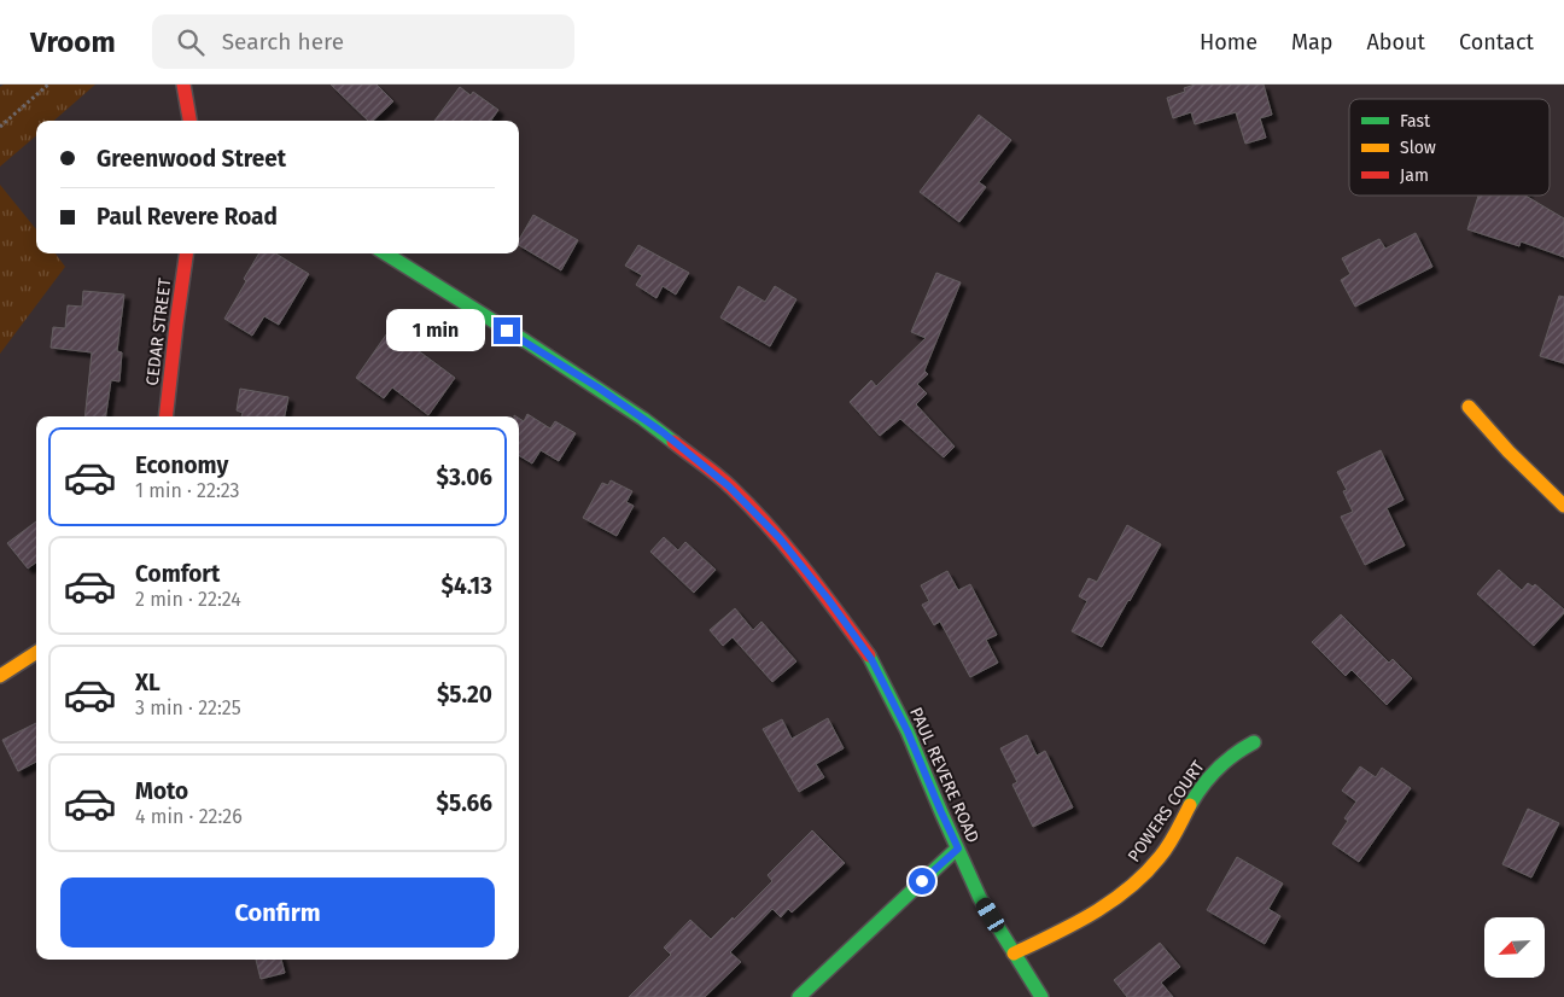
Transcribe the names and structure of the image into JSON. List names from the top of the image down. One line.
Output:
{"streets":{"street":["CEDAR STREET","PAUL REVERE ROAD","POWERS COURT"]},"crossings":[["PAUL REVERE ROAD","POWERS COURT"]],"legend":["Fast","Slow","Jam"],"north":"bottom left","page":{"header":"Vroom","search":"Search here","nav":["Home","Map","About","Contact"],"banner":["Greenwood Street","Paul Revere Road"],"bubble":"1 min","list":[{"name":"Economy","note":"1 min · 22:23","value":"$3.06"},{"name":"Comfort","note":"2 min · 22:24","value":"$4.13"},{"name":"XL","note":"3 min · 22:25","value":"$5.20"},{"name":"Moto","note":"4 min · 22:26","value":"$5.66"}],"buttons":"Confirm"}}
